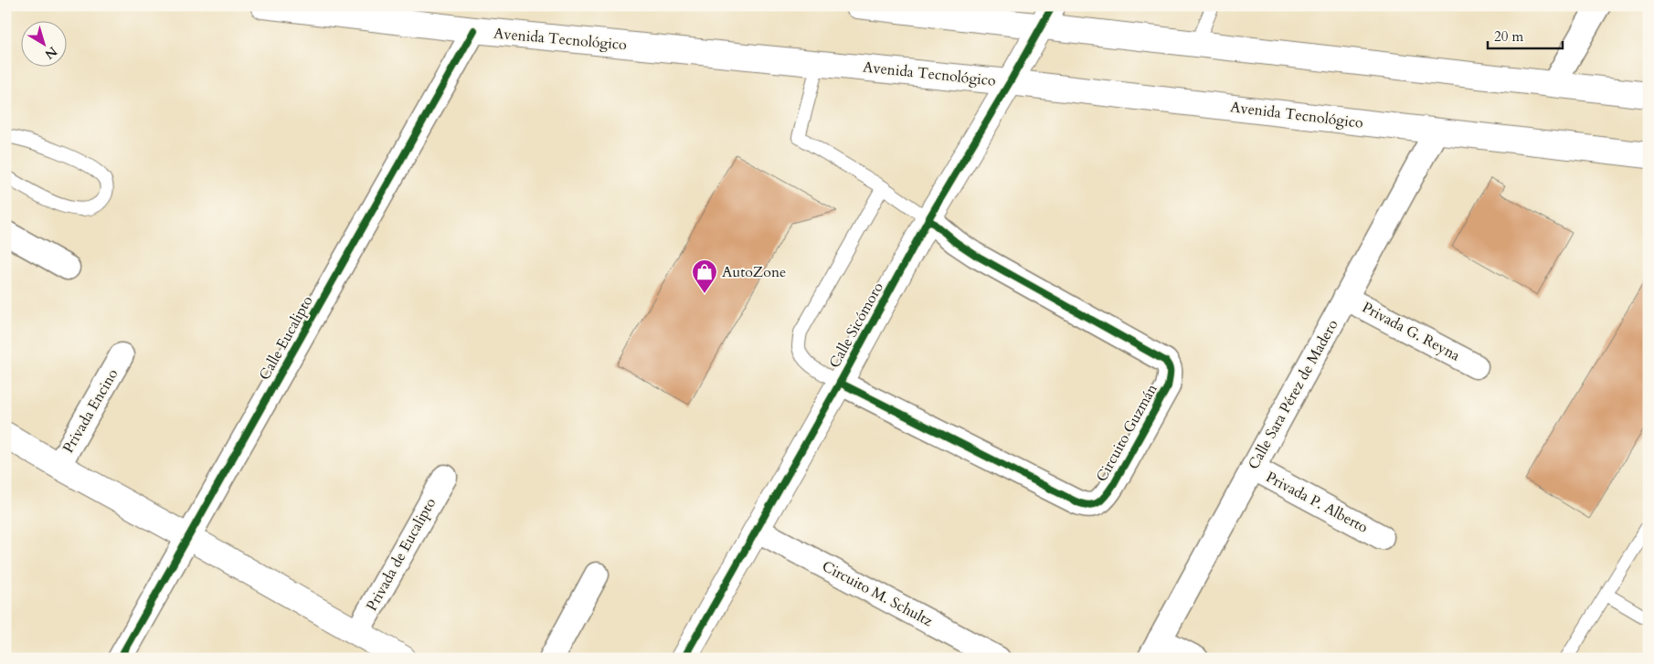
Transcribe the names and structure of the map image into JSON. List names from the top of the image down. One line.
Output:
{"streets":{"main road":["Avenida Tecnológico","Calle Sicómoro"],"street":["Privada G. Reyna","Calle Eucalipto","Calle Sara Pérez de Madero","Privada Encino","Circuito Guzmán","Privada P. Alberto","Privada de Eucalipto","Circuito M. Schultz"]},"crossings":[["Avenida Tecnológico","Calle Sicómoro"],["Avenida Tecnológico","Calle Eucalipto"],["Avenida Tecnológico","Calle Sara Pérez de Madero"],["Calle Sicómoro","Circuito Guzmán"],["Calle Sicómoro","Circuito M. Schultz"],["Privada G. Reyna","Calle Sara Pérez de Madero"],["Calle Sara Pérez de Madero","Privada P. Alberto"]],"places":{"shop":["AutoZone"]},"scale_bar":"20 m","north":"bottom right"}
